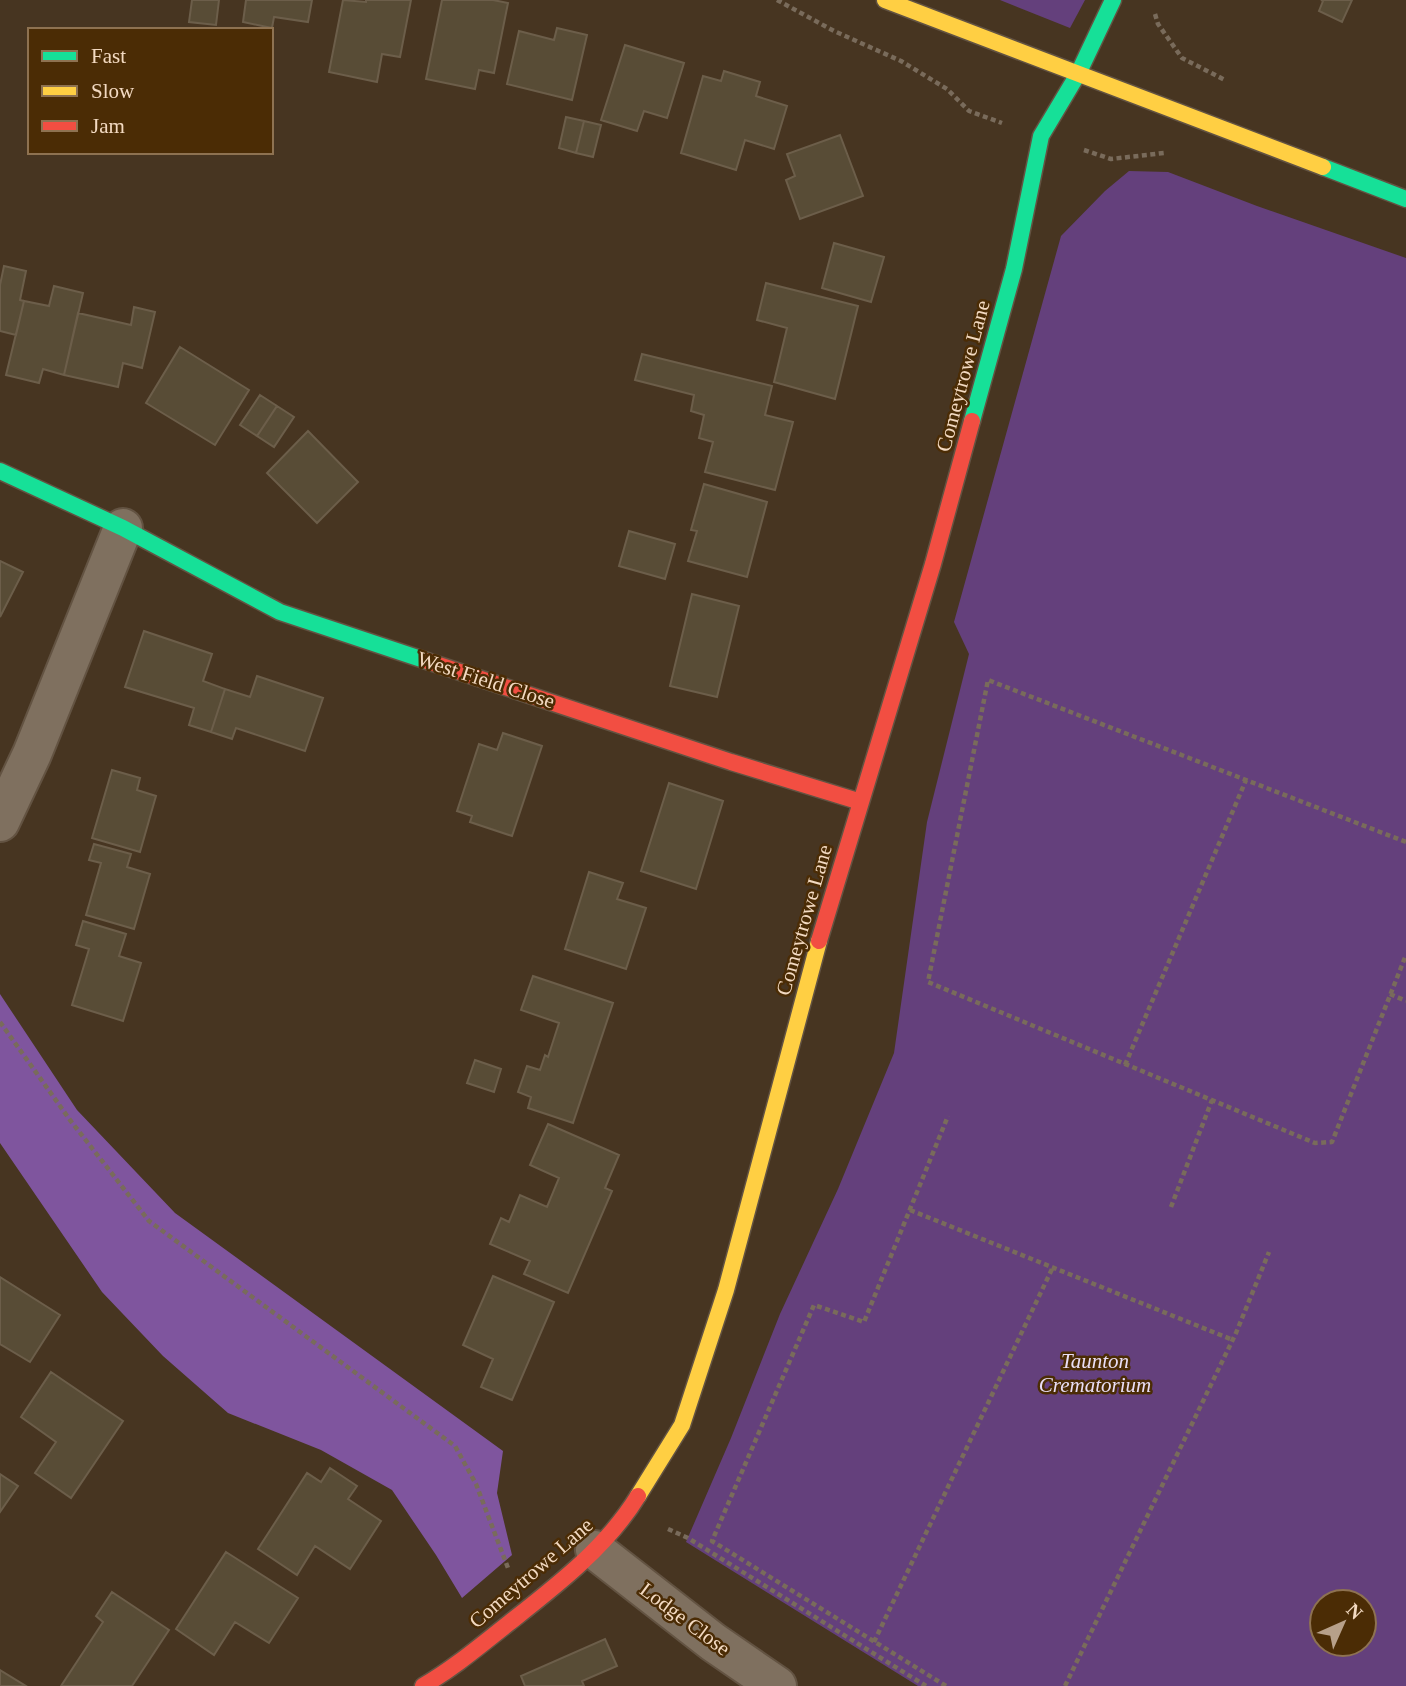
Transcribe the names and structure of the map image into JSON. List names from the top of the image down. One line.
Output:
{"streets":{"street":["Comeytrowe Lane","West Field Close","Lodge Close"]},"crossings":[["Comeytrowe Lane","West Field Close"],["Comeytrowe Lane","Lodge Close"]],"parks":["Taunton Crematorium"],"legend":["Fast","Slow","Jam"],"north":"top right"}
